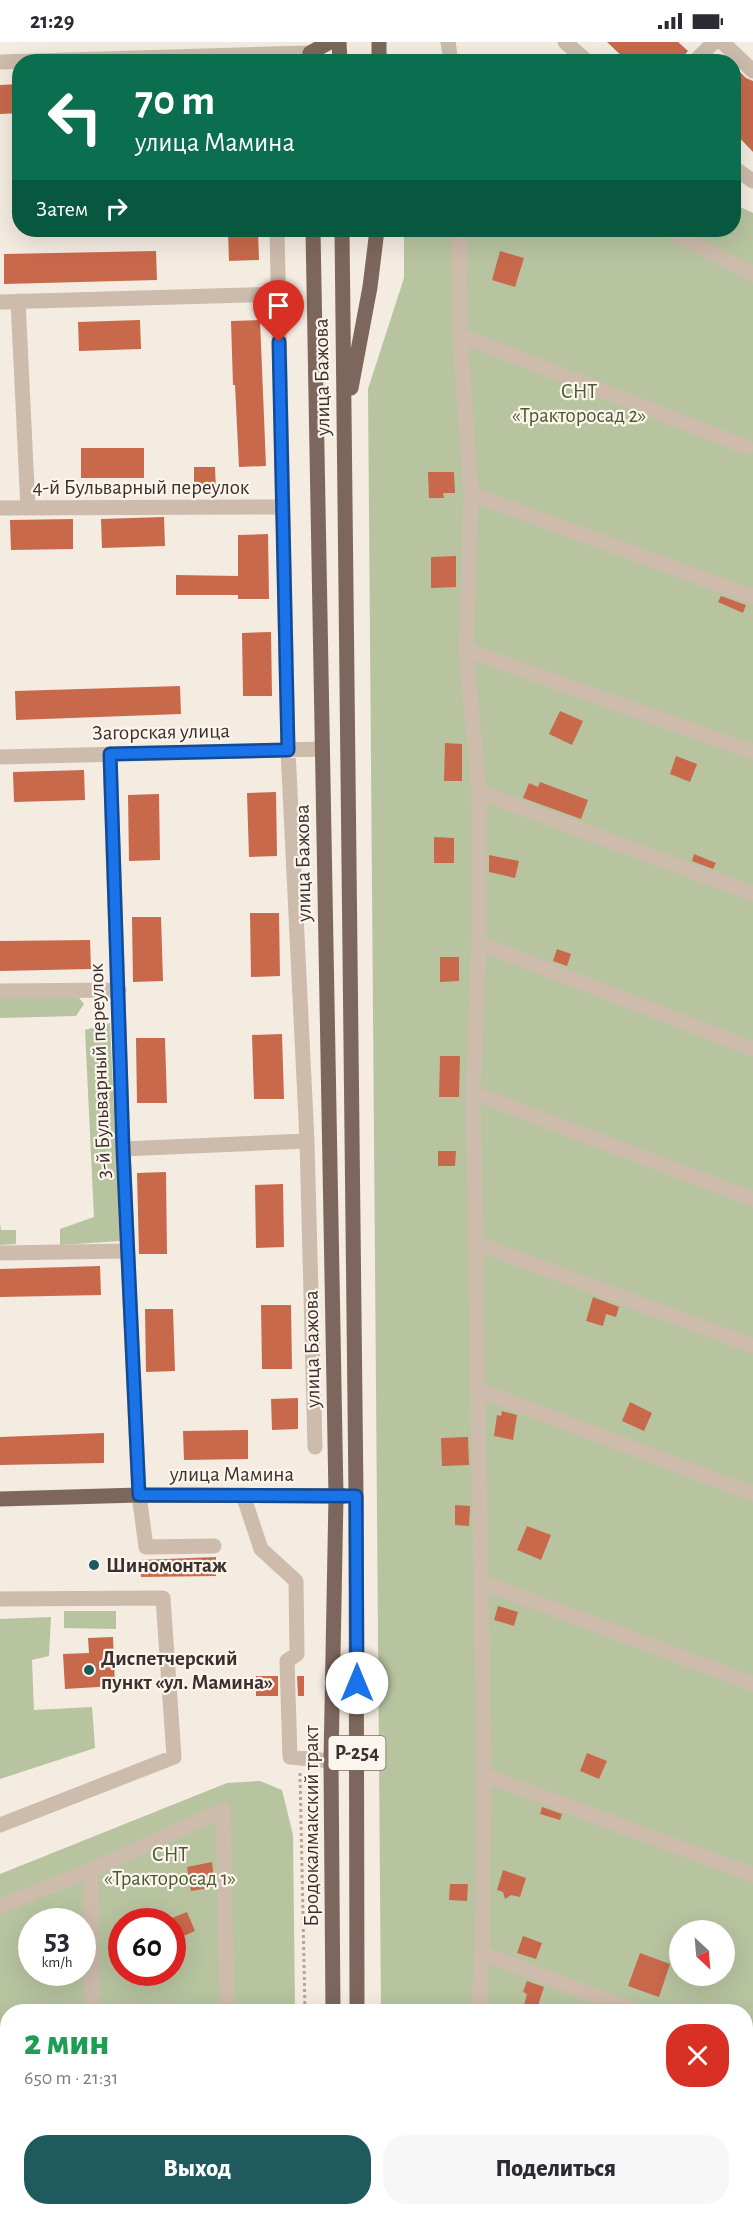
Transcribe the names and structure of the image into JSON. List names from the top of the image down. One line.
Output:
{"streets":{"main road":["улица Бажова","улица Мамина","Р-254","Бродокалмакский тракт"],"street":["4-й Бульварный переулок","Загорская улица","3-й Бульварный переулок"]},"crossings":[["улица Бажова","Загорская улица"],["улица Бажова","улица Мамина"],["улица Бажова","Р-254"],["улица Бажова","Бродокалмакский тракт"],["Загорская улица","3-й Бульварный переулок"],["3-й Бульварный переулок","улица Мамина"],["улица Мамина","Р-254"],["улица Мамина","Бродокалмакский тракт"]],"parks":["СНТ «Тракторосад 2»","СНТ «Тракторосад 1»"],"places":["Шиномонтаж","Диспетчерский пункт «ул. Мамина»"],"north":"bottom right","page":{"status":"21:29","turn":["70 m","улица Мамина"],"then":"Затем","speed":"53 km/h","limit":"60","heading":["2 мин","650 m · 21:31"],"buttons":["Выход","Поделиться"]}}
